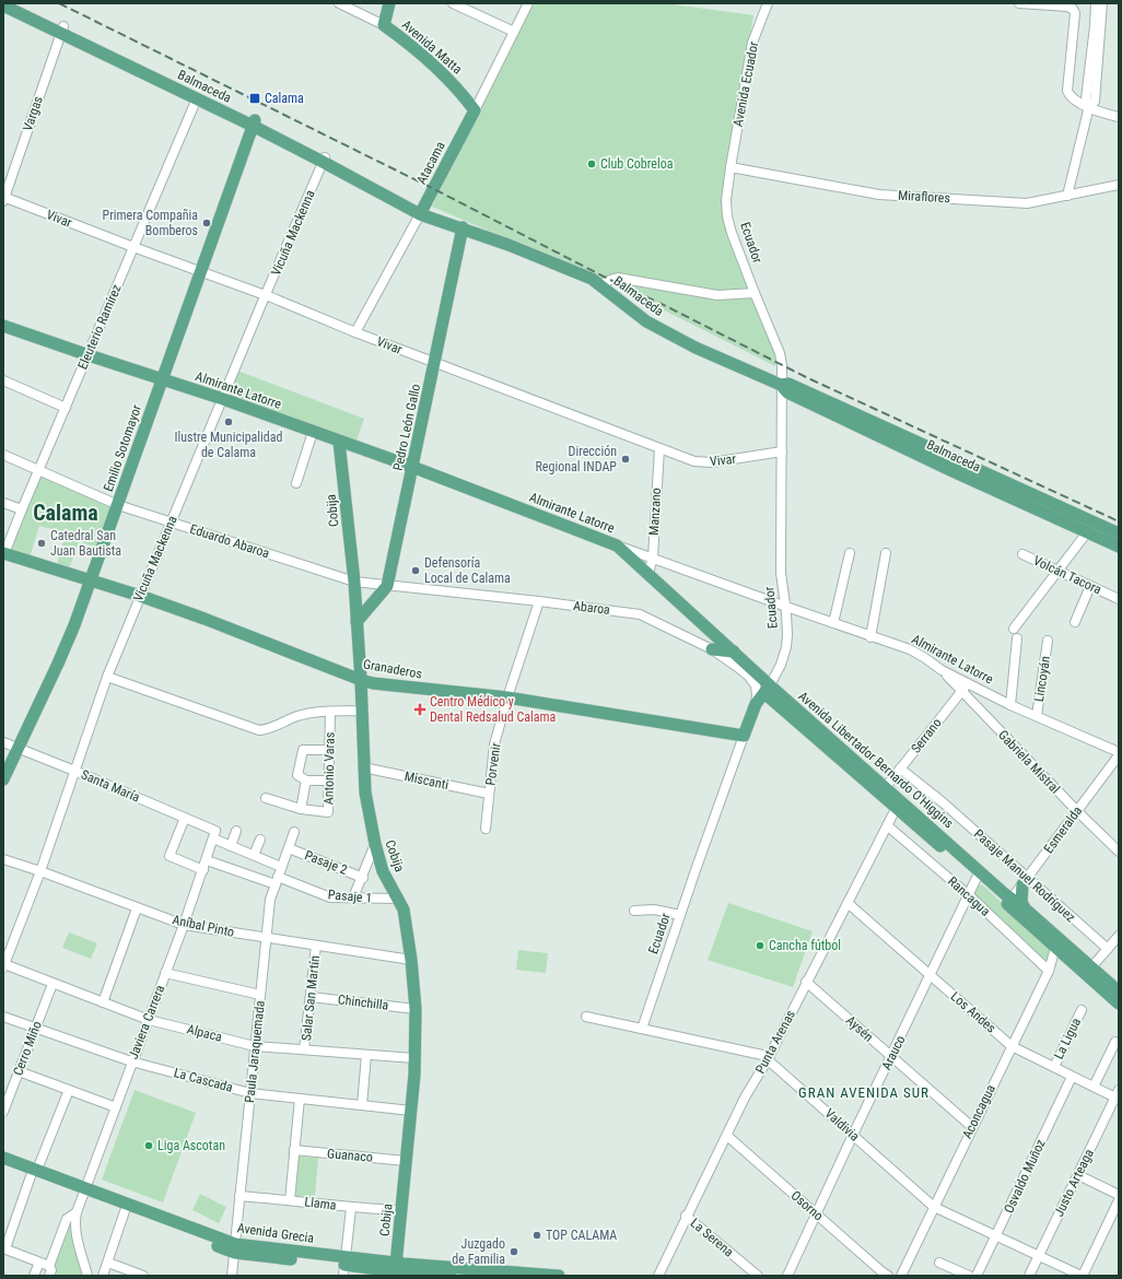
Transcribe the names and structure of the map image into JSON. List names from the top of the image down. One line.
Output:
{"streets":{"main road":["Avenida Matta","Balmaceda","Atacama","Ecuador","Almirante Latorre","Pedro León Gallo","Emilio Sotomayor","Cobija","Granaderos","Avenida Libertador Bernardo O'Higgins","Avenida Grecia"],"street":["Avenida Ecuador","Vargas","Miraflores","Vivar","Vicuña Mackenna","Eleuterio Ramírez","Manzano","Eduardo Abaroa","Volcán Tacora","Abaroa","Lincoyán","Serrano","Gabriela Mistral","Porvenir","Antonio Varas","Miscanti","Santa María","Esmeralda","Pasaje 2","Pasaje Manuel Rodríguez","Pasaje 1","Rancagua","Aníbal Pinto","Salar San Martín","Chinchilla","Los Andes","Javiera Carrera","Aysén","Alpaca","La Ligua","Punta Arenas","Cerro Miño","Paula Jaraquemada","Arauco","La Cascada","Aconcagua","Valdivia","Guanaco","Osvaldo Muñoz","Justo Arteaga","Llama","Osorno","La Serena"]},"crossings":[["Avenida Matta","Atacama"],["Avenida Ecuador","Miraflores"],["Avenida Ecuador","Ecuador"],["Balmaceda","Vargas"],["Balmaceda","Atacama"],["Balmaceda","Vicuña Mackenna"],["Balmaceda","Ecuador"],["Balmaceda","Eleuterio Ramírez"],["Balmaceda","Pedro León Gallo"],["Balmaceda","Emilio Sotomayor"],["Vargas","Vivar"],["Atacama","Vivar"],["Miraflores","Ecuador"],["Vivar","Vicuña Mackenna"],["Vivar","Ecuador"],["Vivar","Eleuterio Ramírez"],["Vivar","Pedro León Gallo"],["Vivar","Emilio Sotomayor"],["Vivar","Manzano"],["Vicuña Mackenna","Almirante Latorre"],["Vicuña Mackenna","Eduardo Abaroa"],["Vicuña Mackenna","Granaderos"],["Vicuña Mackenna","Santa María"],["Vicuña Mackenna","Aníbal Pinto"],["Vicuña Mackenna","Alpaca"],["Ecuador","Almirante Latorre"],["Ecuador","Abaroa"],["Ecuador","Granaderos"],["Ecuador","Avenida Libertador Bernardo O'Higgins"],["Ecuador","Valdivia"],["Eleuterio Ramírez","Almirante Latorre"],["Eleuterio Ramírez","Eduardo Abaroa"],["Eleuterio Ramírez","Granaderos"],["Almirante Latorre","Pedro León Gallo"],["Almirante Latorre","Emilio Sotomayor"],["Almirante Latorre","Cobija"],["Almirante Latorre","Manzano"],["Almirante Latorre","Lincoyán"],["Almirante Latorre","Serrano"],["Almirante Latorre","Avenida Libertador Bernardo O'Higgins"],["Almirante Latorre","Gabriela Mistral"],["Pedro León Gallo","Cobija"],["Pedro León Gallo","Eduardo Abaroa"],["Pedro León Gallo","Abaroa"],["Emilio Sotomayor","Eduardo Abaroa"],["Emilio Sotomayor","Granaderos"],["Emilio Sotomayor","Santa María"],["Cobija","Eduardo Abaroa"],["Cobija","Granaderos"],["Cobija","Miscanti"],["Cobija","Pasaje 1"],["Cobija","Aníbal Pinto"],["Cobija","Chinchilla"],["Cobija","Alpaca"],["Cobija","La Cascada"],["Cobija","Guanaco"],["Cobija","Llama"],["Cobija","Avenida Grecia"],["Manzano","Avenida Libertador Bernardo O'Higgins"],["Eduardo Abaroa","Abaroa"],["Abaroa","Porvenir"],["Granaderos","Porvenir"],["Serrano","Avenida Libertador Bernardo O'Higgins"],["Serrano","Gabriela Mistral"],["Serrano","Pasaje Manuel Rodríguez"],["Avenida Libertador Bernardo O'Higgins","Punta Arenas"],["Avenida Libertador Bernardo O'Higgins","Arauco"],["Avenida Libertador Bernardo O'Higgins","Aconcagua"],["Gabriela Mistral","Esmeralda"],["Porvenir","Miscanti"],["Santa María","Javiera Carrera"],["Esmeralda","Pasaje Manuel Rodríguez"],["Pasaje 2","Paula Jaraquemada"],["Pasaje 1","Javiera Carrera"],["Pasaje 1","Paula Jaraquemada"],["Rancagua","Punta Arenas"],["Rancagua","Arauco"],["Rancagua","Aconcagua"],["Aníbal Pinto","Salar San Martín"],["Aníbal Pinto","Javiera Carrera"],["Aníbal Pinto","Paula Jaraquemada"],["Salar San Martín","Chinchilla"],["Salar San Martín","Alpaca"],["Los Andes","La Ligua"],["Los Andes","Punta Arenas"],["Los Andes","Arauco"],["Los Andes","Aconcagua"],["Los Andes","Osvaldo Muñoz"],["Los Andes","Justo Arteaga"],["Javiera Carrera","Alpaca"],["Javiera Carrera","La Cascada"],["Javiera Carrera","Avenida Grecia"],["Aysén","Punta Arenas"],["Aysén","Arauco"],["Aysén","Aconcagua"],["Alpaca","Cerro Miño"],["Alpaca","Paula Jaraquemada"],["Punta Arenas","Valdivia"],["Punta Arenas","Osorno"],["Punta Arenas","La Serena"],["Cerro Miño","La Cascada"],["Paula Jaraquemada","La Cascada"],["Paula Jaraquemada","Llama"],["Paula Jaraquemada","Avenida Grecia"],["Arauco","Valdivia"],["Arauco","Osorno"],["Aconcagua","Valdivia"],["Valdivia","Osvaldo Muñoz"],["Valdivia","Justo Arteaga"]],"districts":["Calama","GRAN AVENIDA SUR"],"places":{"transit":["Calama"],"other":["Club Cobreloa","Primera Compañia Bomberos","Ilustre Municipalidad de Calama","Dirección Regional INDAP","Catedral San Juan Bautista","Defensoría Local de Calama","Cancha fútbol","Liga Ascotan","TOP CALAMA","Juzgado de Familia"],"health":["Centro Médico y Dental Redsalud Calama"]}}
